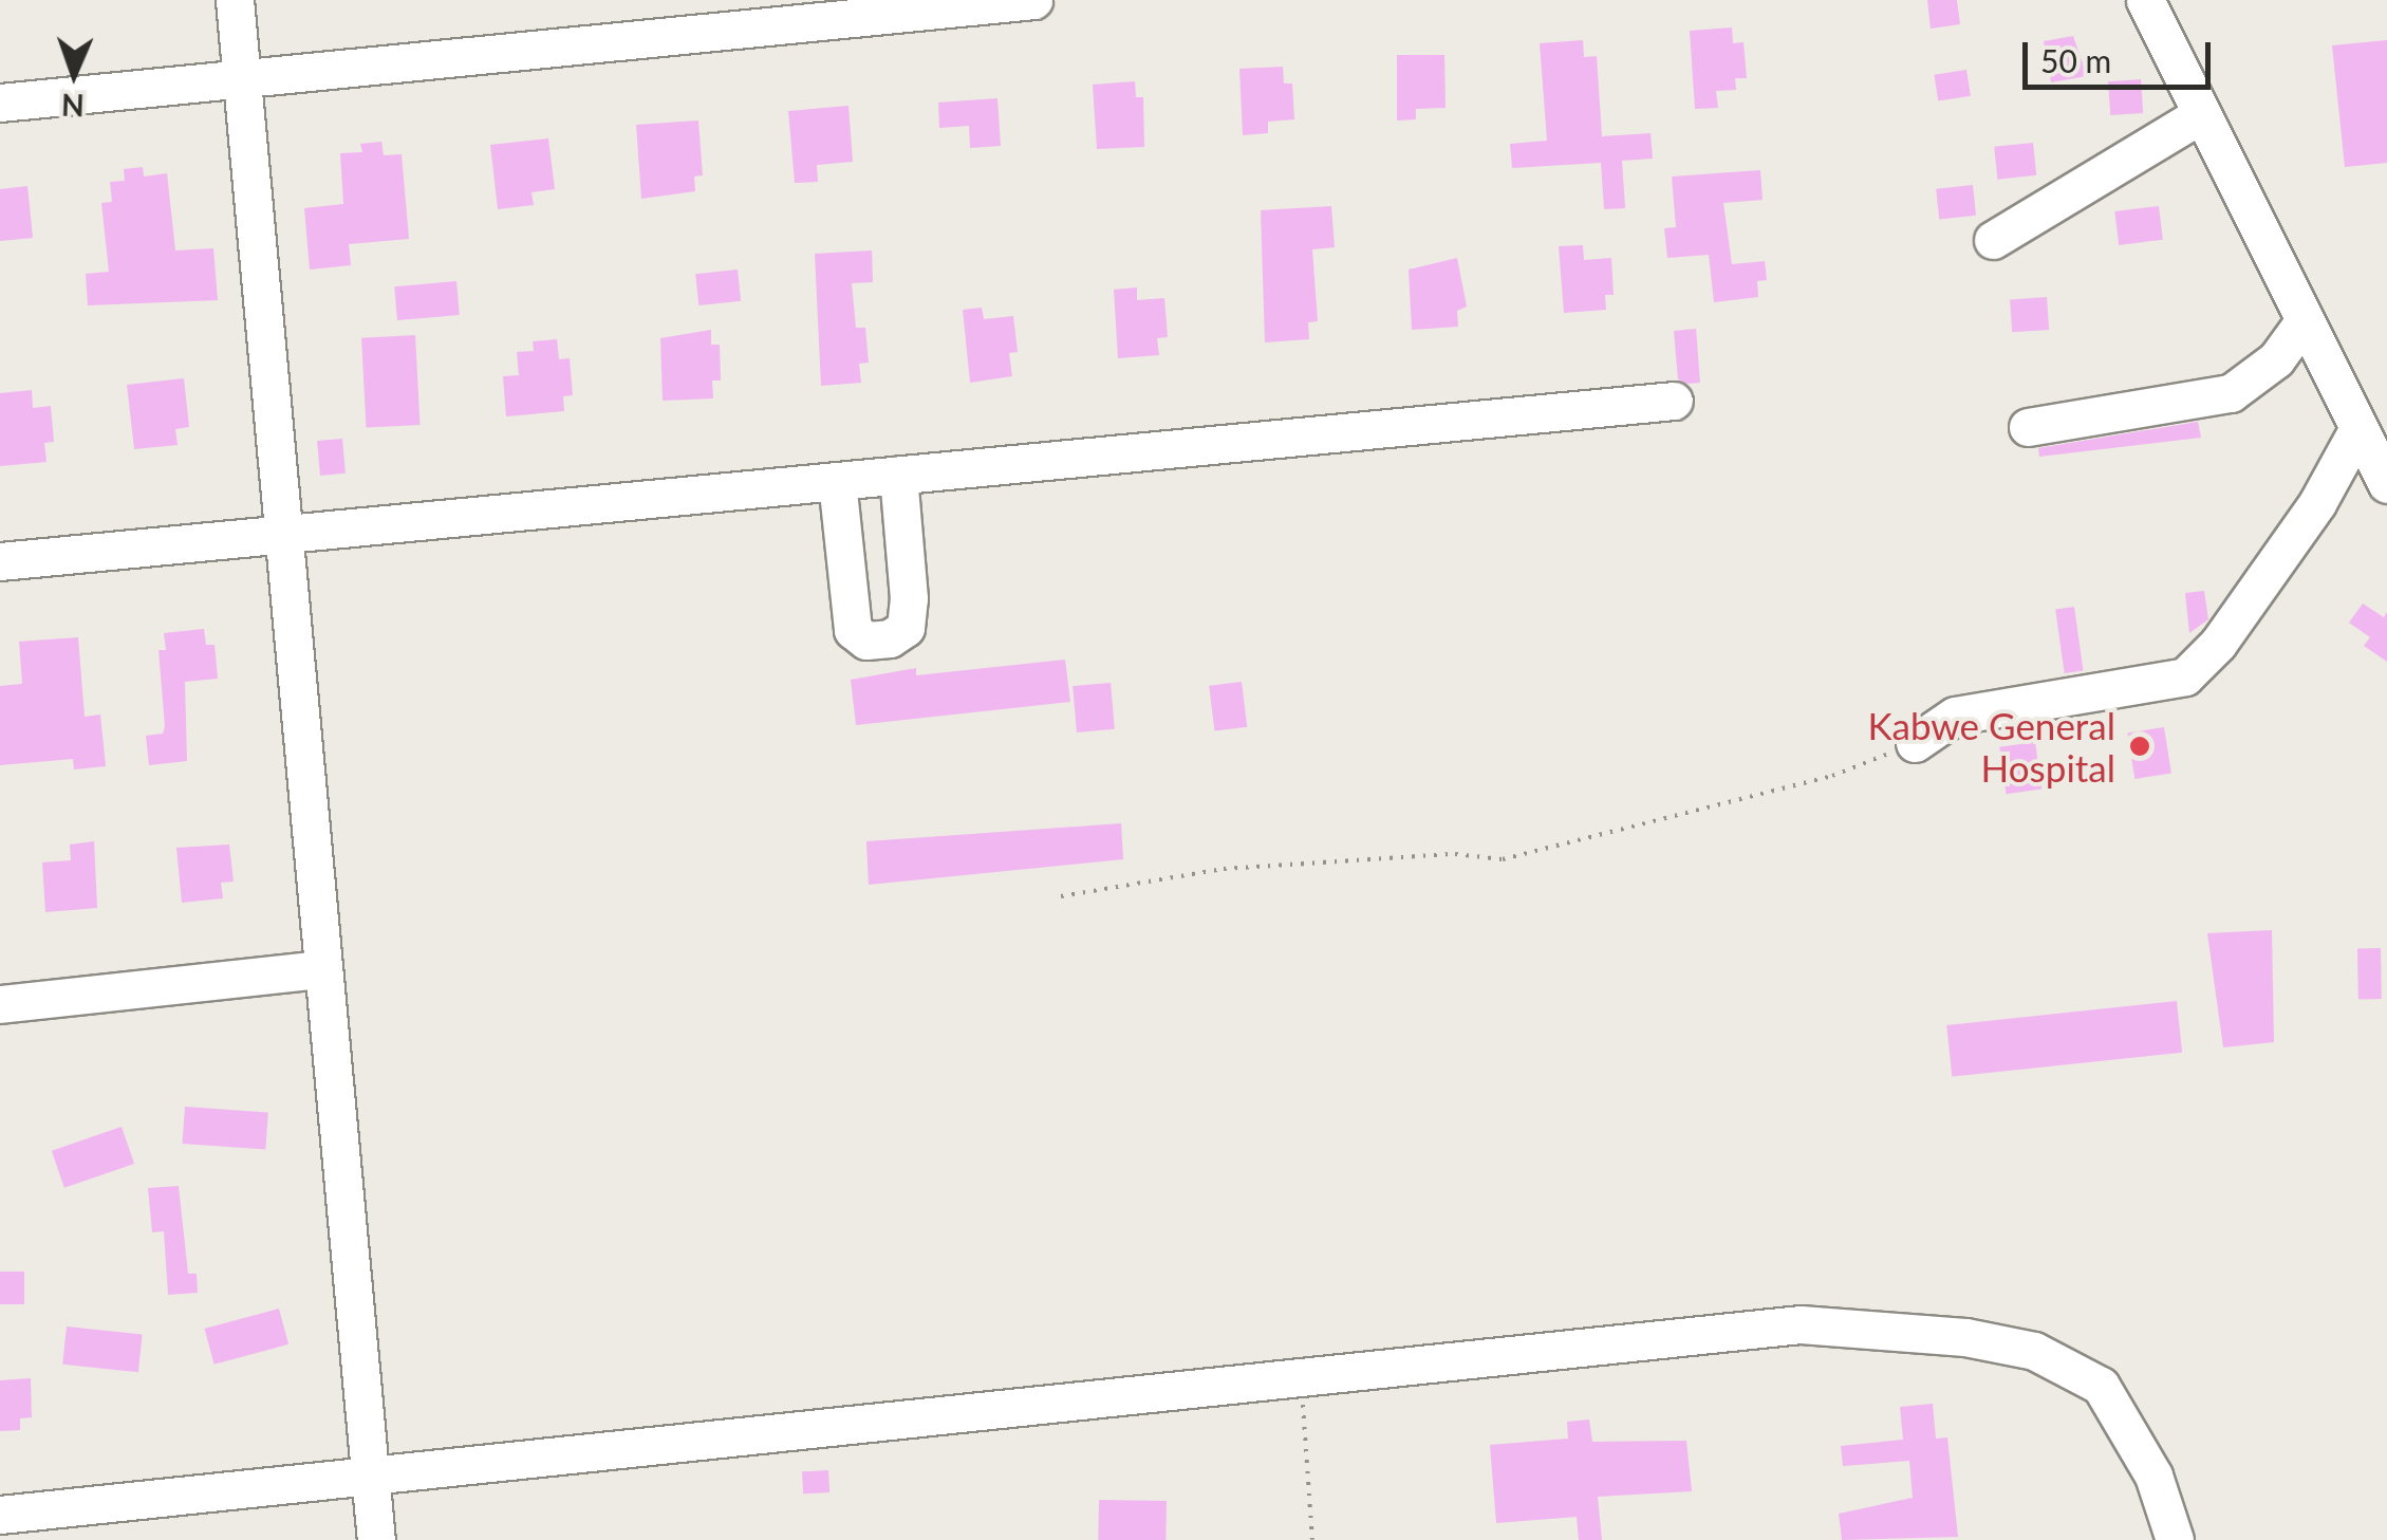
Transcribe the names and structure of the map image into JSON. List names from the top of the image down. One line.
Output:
{"places":["Kabwe General Hospital"],"scale_bar":"50 m","north":"bottom"}
